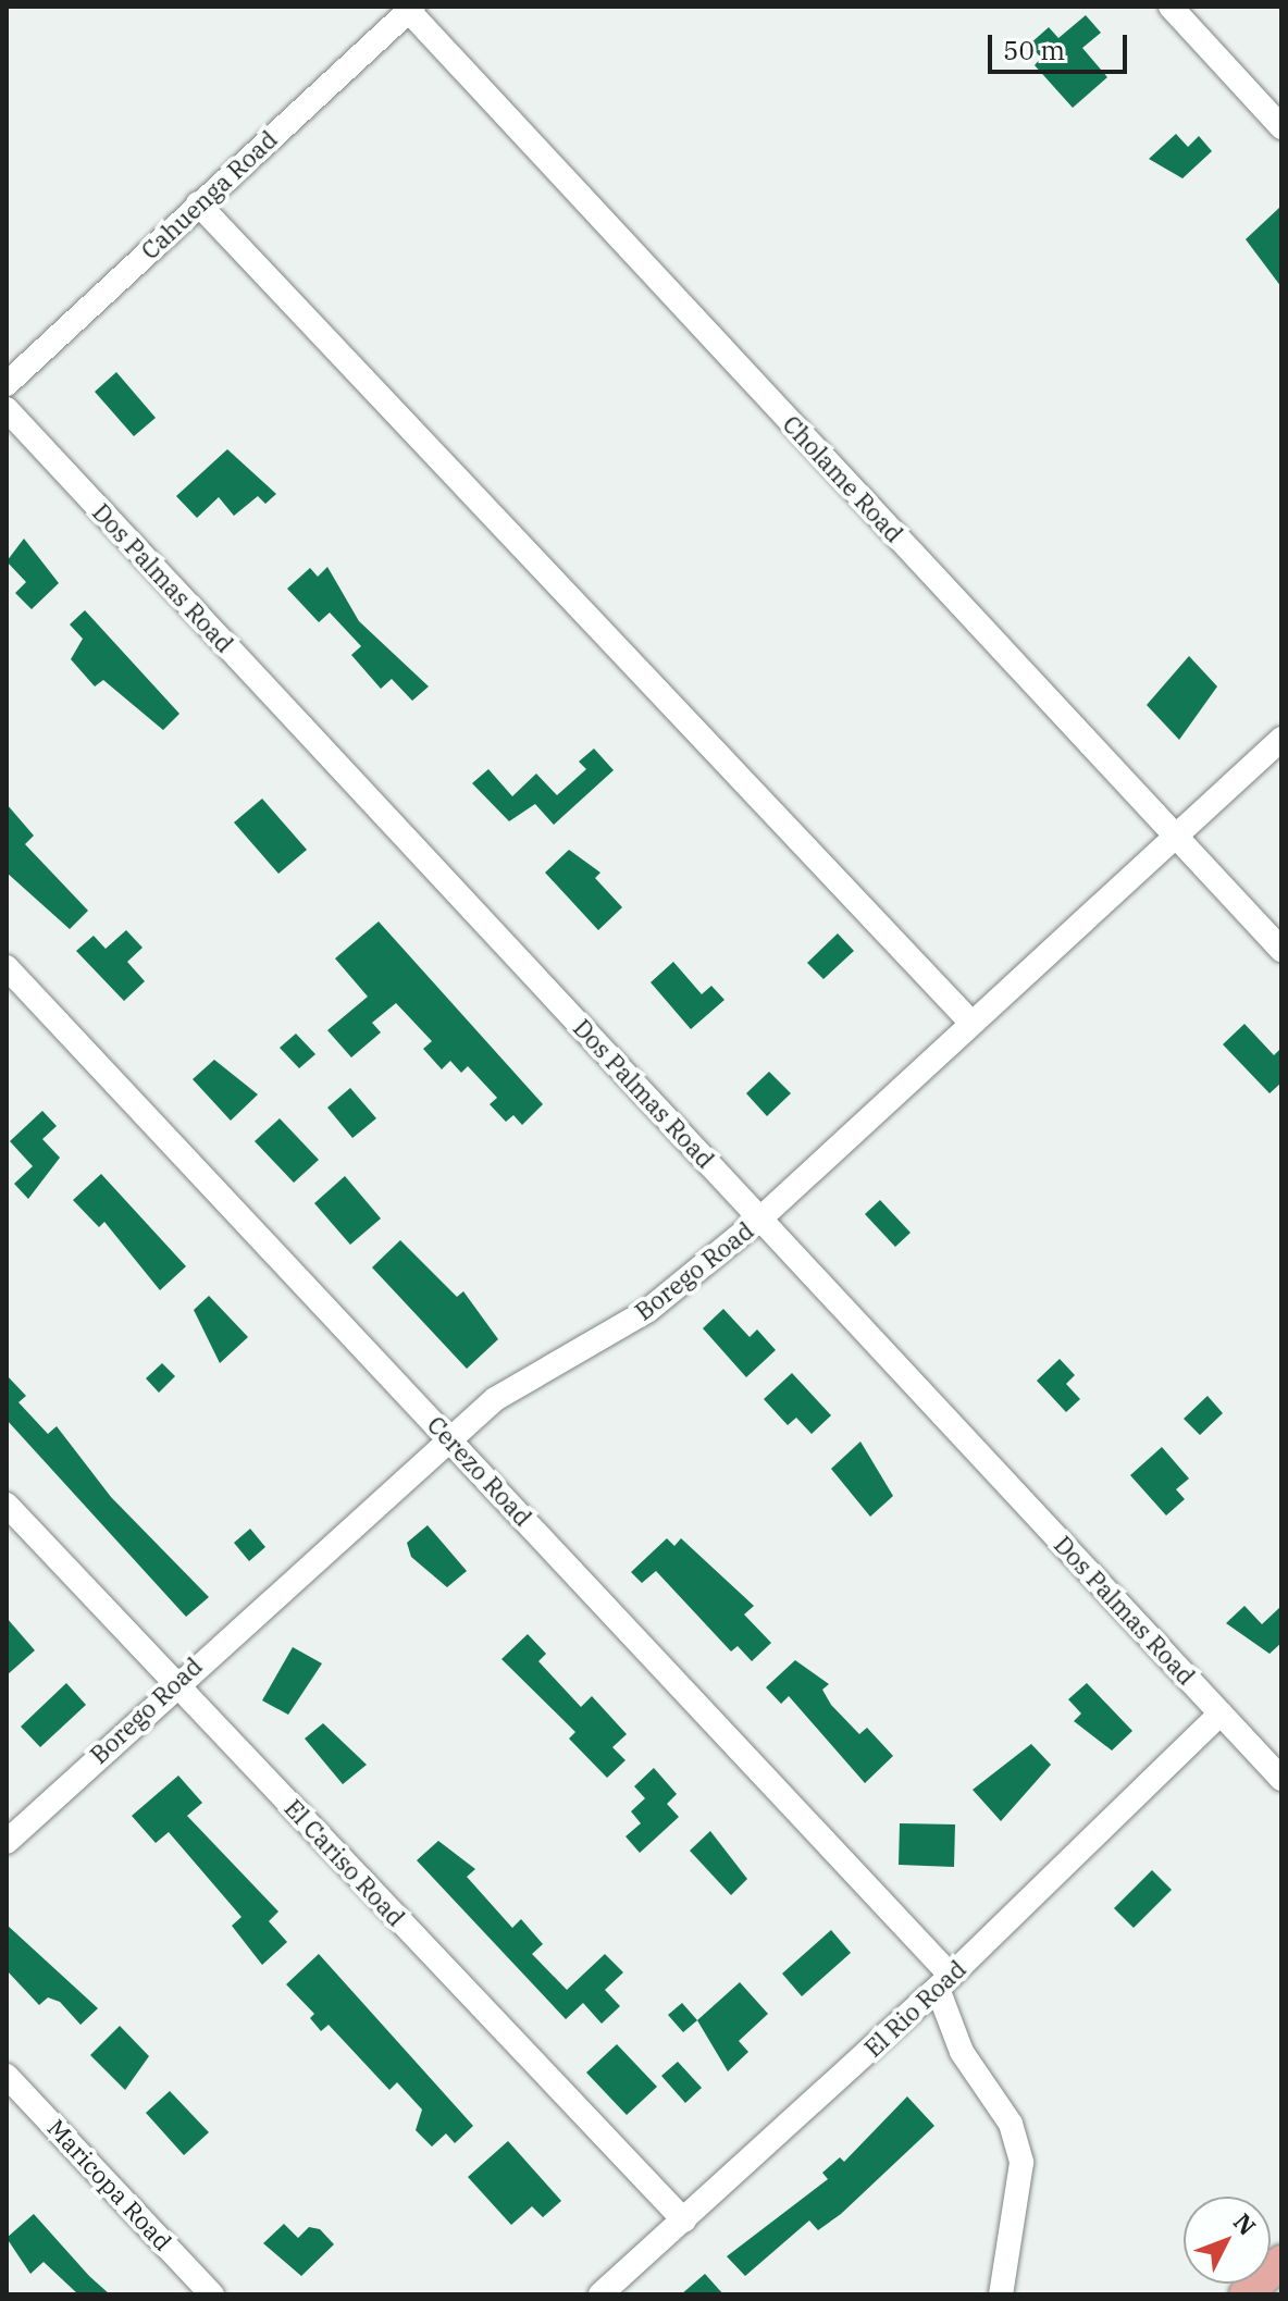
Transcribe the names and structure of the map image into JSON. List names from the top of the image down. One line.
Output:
{"streets":{"street":["Cahuenga Road","Cholame Road","Dos Palmas Road","Borego Road","Cerezo Road","El Cariso Road","El Rio Road","Maricopa Road"]},"crossings":[["Cahuenga Road","Cholame Road"],["Cholame Road","Borego Road"],["Dos Palmas Road","Borego Road"],["Dos Palmas Road","El Rio Road"],["Borego Road","Cerezo Road"],["Borego Road","El Cariso Road"],["Cerezo Road","El Rio Road"],["El Cariso Road","El Rio Road"]],"scale_bar":"50 m","north":"top right"}
